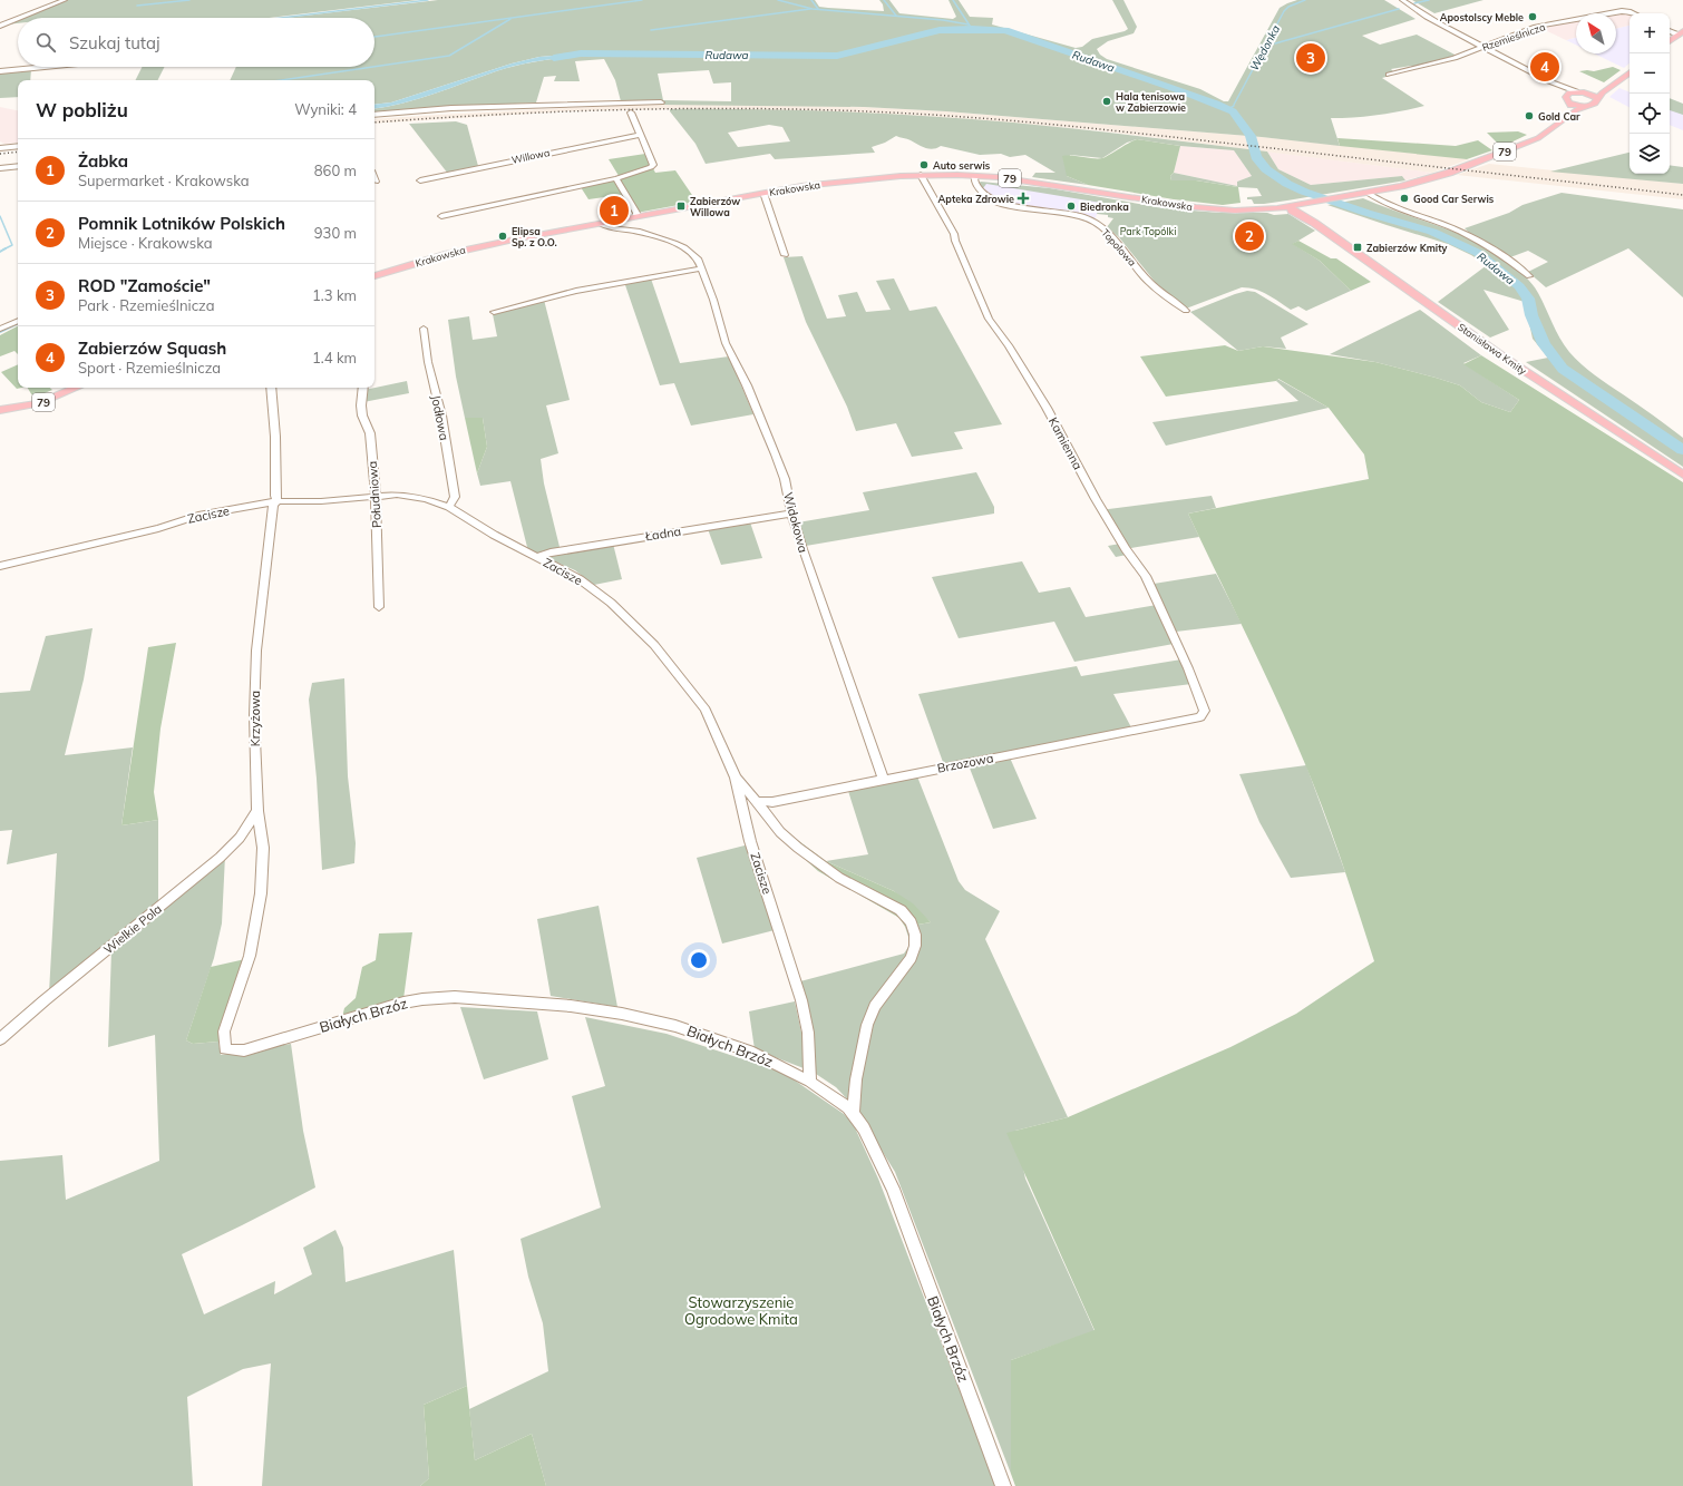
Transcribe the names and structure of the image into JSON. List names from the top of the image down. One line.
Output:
{"streets":{"main road":["79","Krakowska","Stanisława Kmity"],"street":["Rzemieślnicza","Willowa","Topolowa","Jodłowa","Kamienna","Południowa","Zacisze","Widokowa","Ładna","Krzyżowa","Brzozowa","Wielkie Pola","Białych Brzóz"]},"crossings":[["Krakowska","Topolowa"],["Krakowska","Stanisława Kmity"],["Krakowska","Kamienna"],["Krakowska","Widokowa"],["Jodłowa","Zacisze"],["Kamienna","Brzozowa"],["Południowa","Zacisze"],["Zacisze","Ładna"],["Zacisze","Krzyżowa"],["Zacisze","Białych Brzóz"],["Widokowa","Ładna"],["Widokowa","Brzozowa"],["Krzyżowa","Wielkie Pola"],["Krzyżowa","Białych Brzóz"]],"water":["Wędonka","Rudawa"],"parks":["Park Topólki","Stowarzyszenie Ogrodowe Kmita"],"places":{"other":["Apostolscy Meble","Hala tenisowa w Zabierzowie","Gold Car","Auto serwis","Good Car Serwis","Biedronka","Elipsa Sp. z O.O."],"health":["Apteka Zdrowie"],"transit":["Zabierzów Willowa","Zabierzów Kmity"]},"north":"top left","page":{"map_buttons":["+","−"],"search":"Szukaj tutaj","pins":["3","4","1","2"],"heading":["W pobliżu","Wyniki: 4"],"list":[{"mark":"1","name":"Żabka","note":"Supermarket · Krakowska","value":"860 m"},{"mark":"2","name":"Pomnik Lotników Polskich","note":"Miejsce · Krakowska","value":"930 m"},{"mark":"3","name":"ROD \"Zamoście\"","note":"Park · Rzemieślnicza","value":"1.3 km"},{"mark":"4","name":"Zabierzów Squash","note":"Sport · Rzemieślnicza","value":"1.4 km"}]}}
